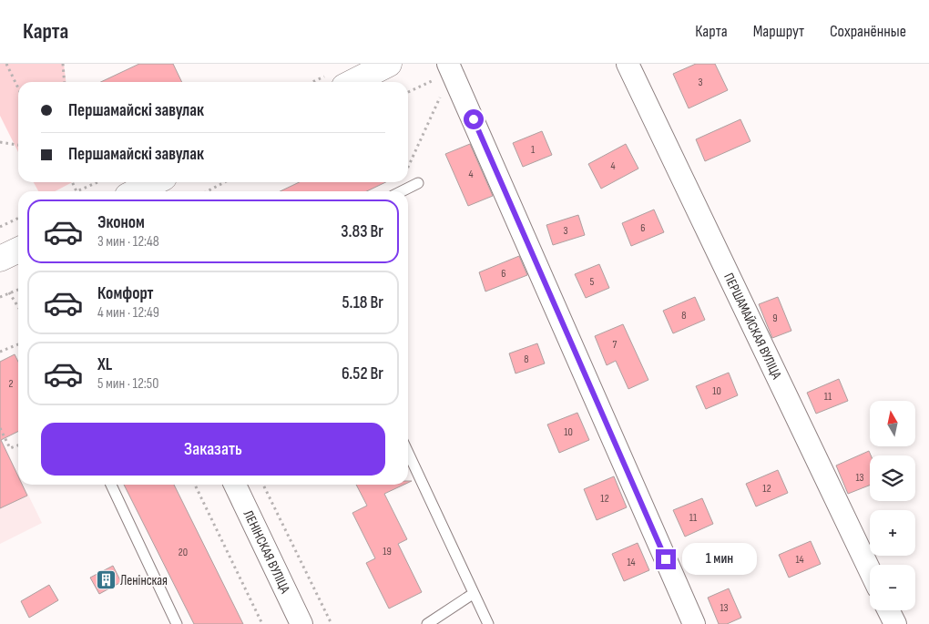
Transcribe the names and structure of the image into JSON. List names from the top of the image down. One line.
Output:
{"streets":{"street":["ПЕРШАМАЙСКАЯ ВУЛІЦА","ЛЕНІНСКАЯ ВУЛІЦА"]},"places":{"building":["Ленінская"]},"house_numbers":["3","1","4","4","6","3","6","5","8","9","7","8","2","10","11","10","13","12","12","11","19","20","14","14","13"],"north":"top","page":{"header":"Карта","nav":["Карта","Маршрут","Сохранённые"],"banner":["Першамайскі завулак","Першамайскі завулак"],"list":[{"name":"Эконом","note":"3 мин · 12:48","value":"3.83 Br"},{"name":"Комфорт","note":"4 мин · 12:49","value":"5.18 Br"},{"name":"XL","note":"5 мин · 12:50","value":"6.52 Br"}],"map_buttons":["+","−"],"buttons":"Заказать","bubble":"1 мин"}}
